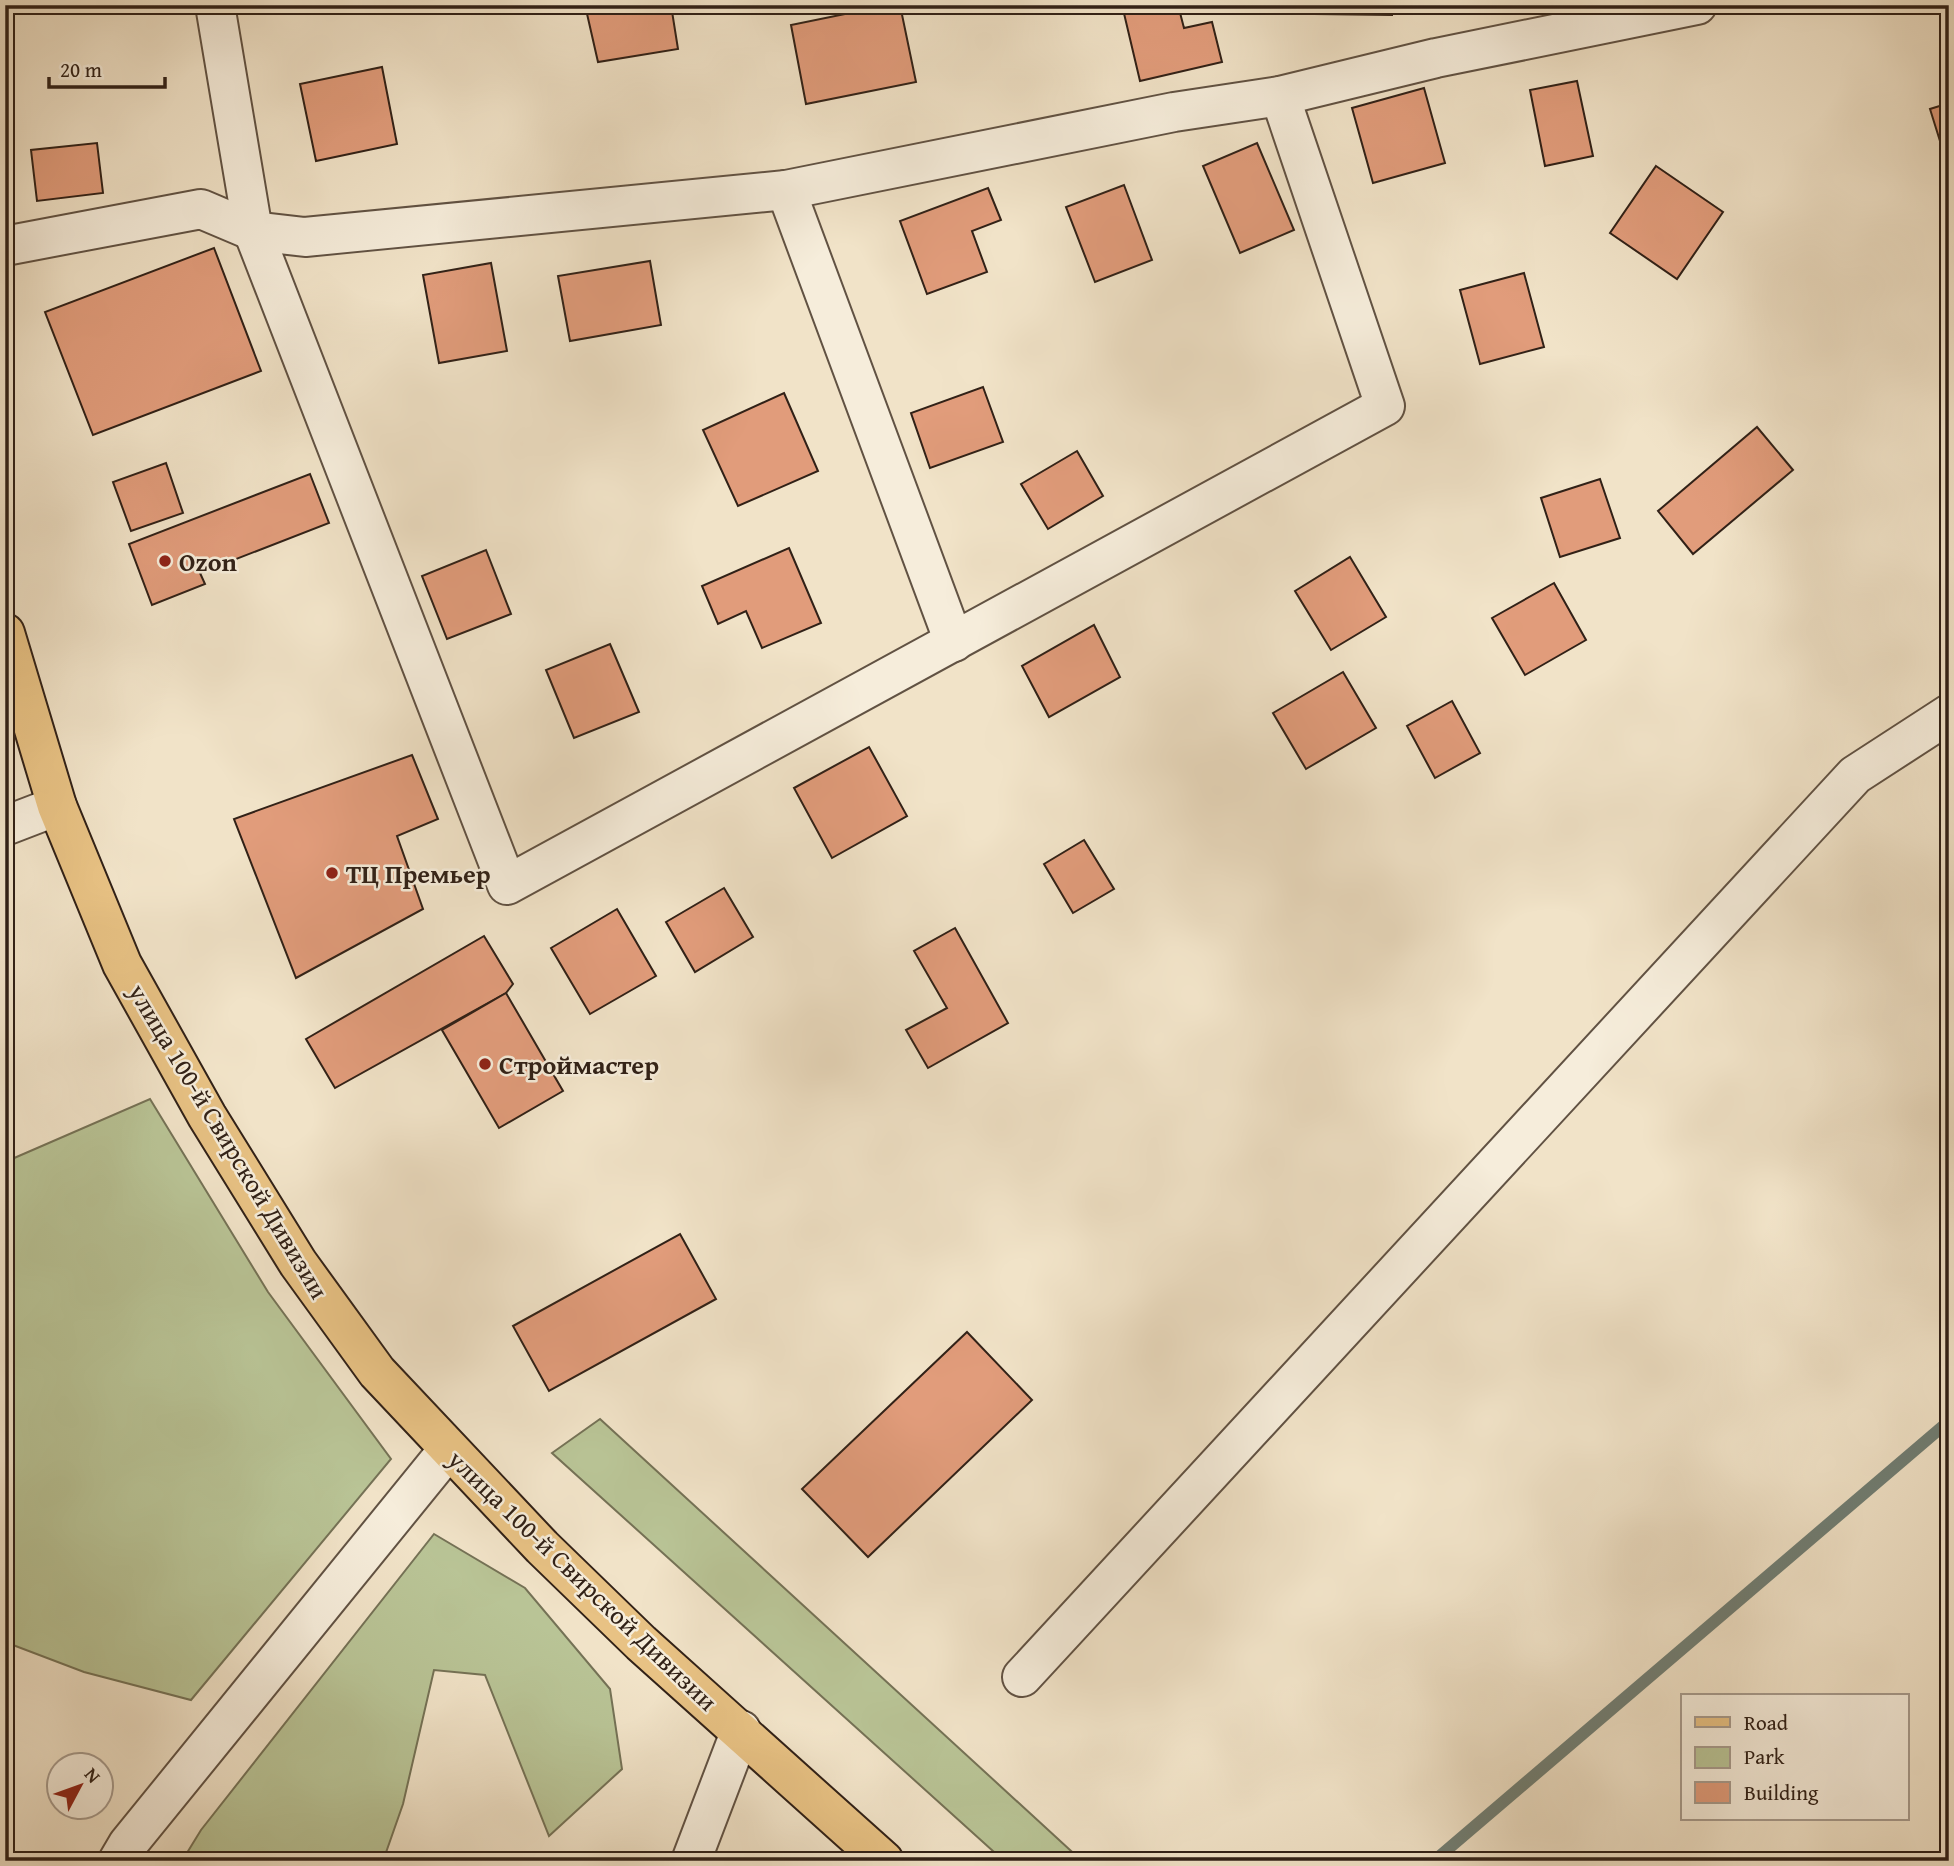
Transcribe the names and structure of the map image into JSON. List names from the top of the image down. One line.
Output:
{"streets":{"main road":["улица 100-й Свирской Дивизии"]},"places":["Ozon","ТЦ Премьер","Строймастер"],"legend":["Road","Park","Building"],"scale_bar":"20 m","north":"top right"}
